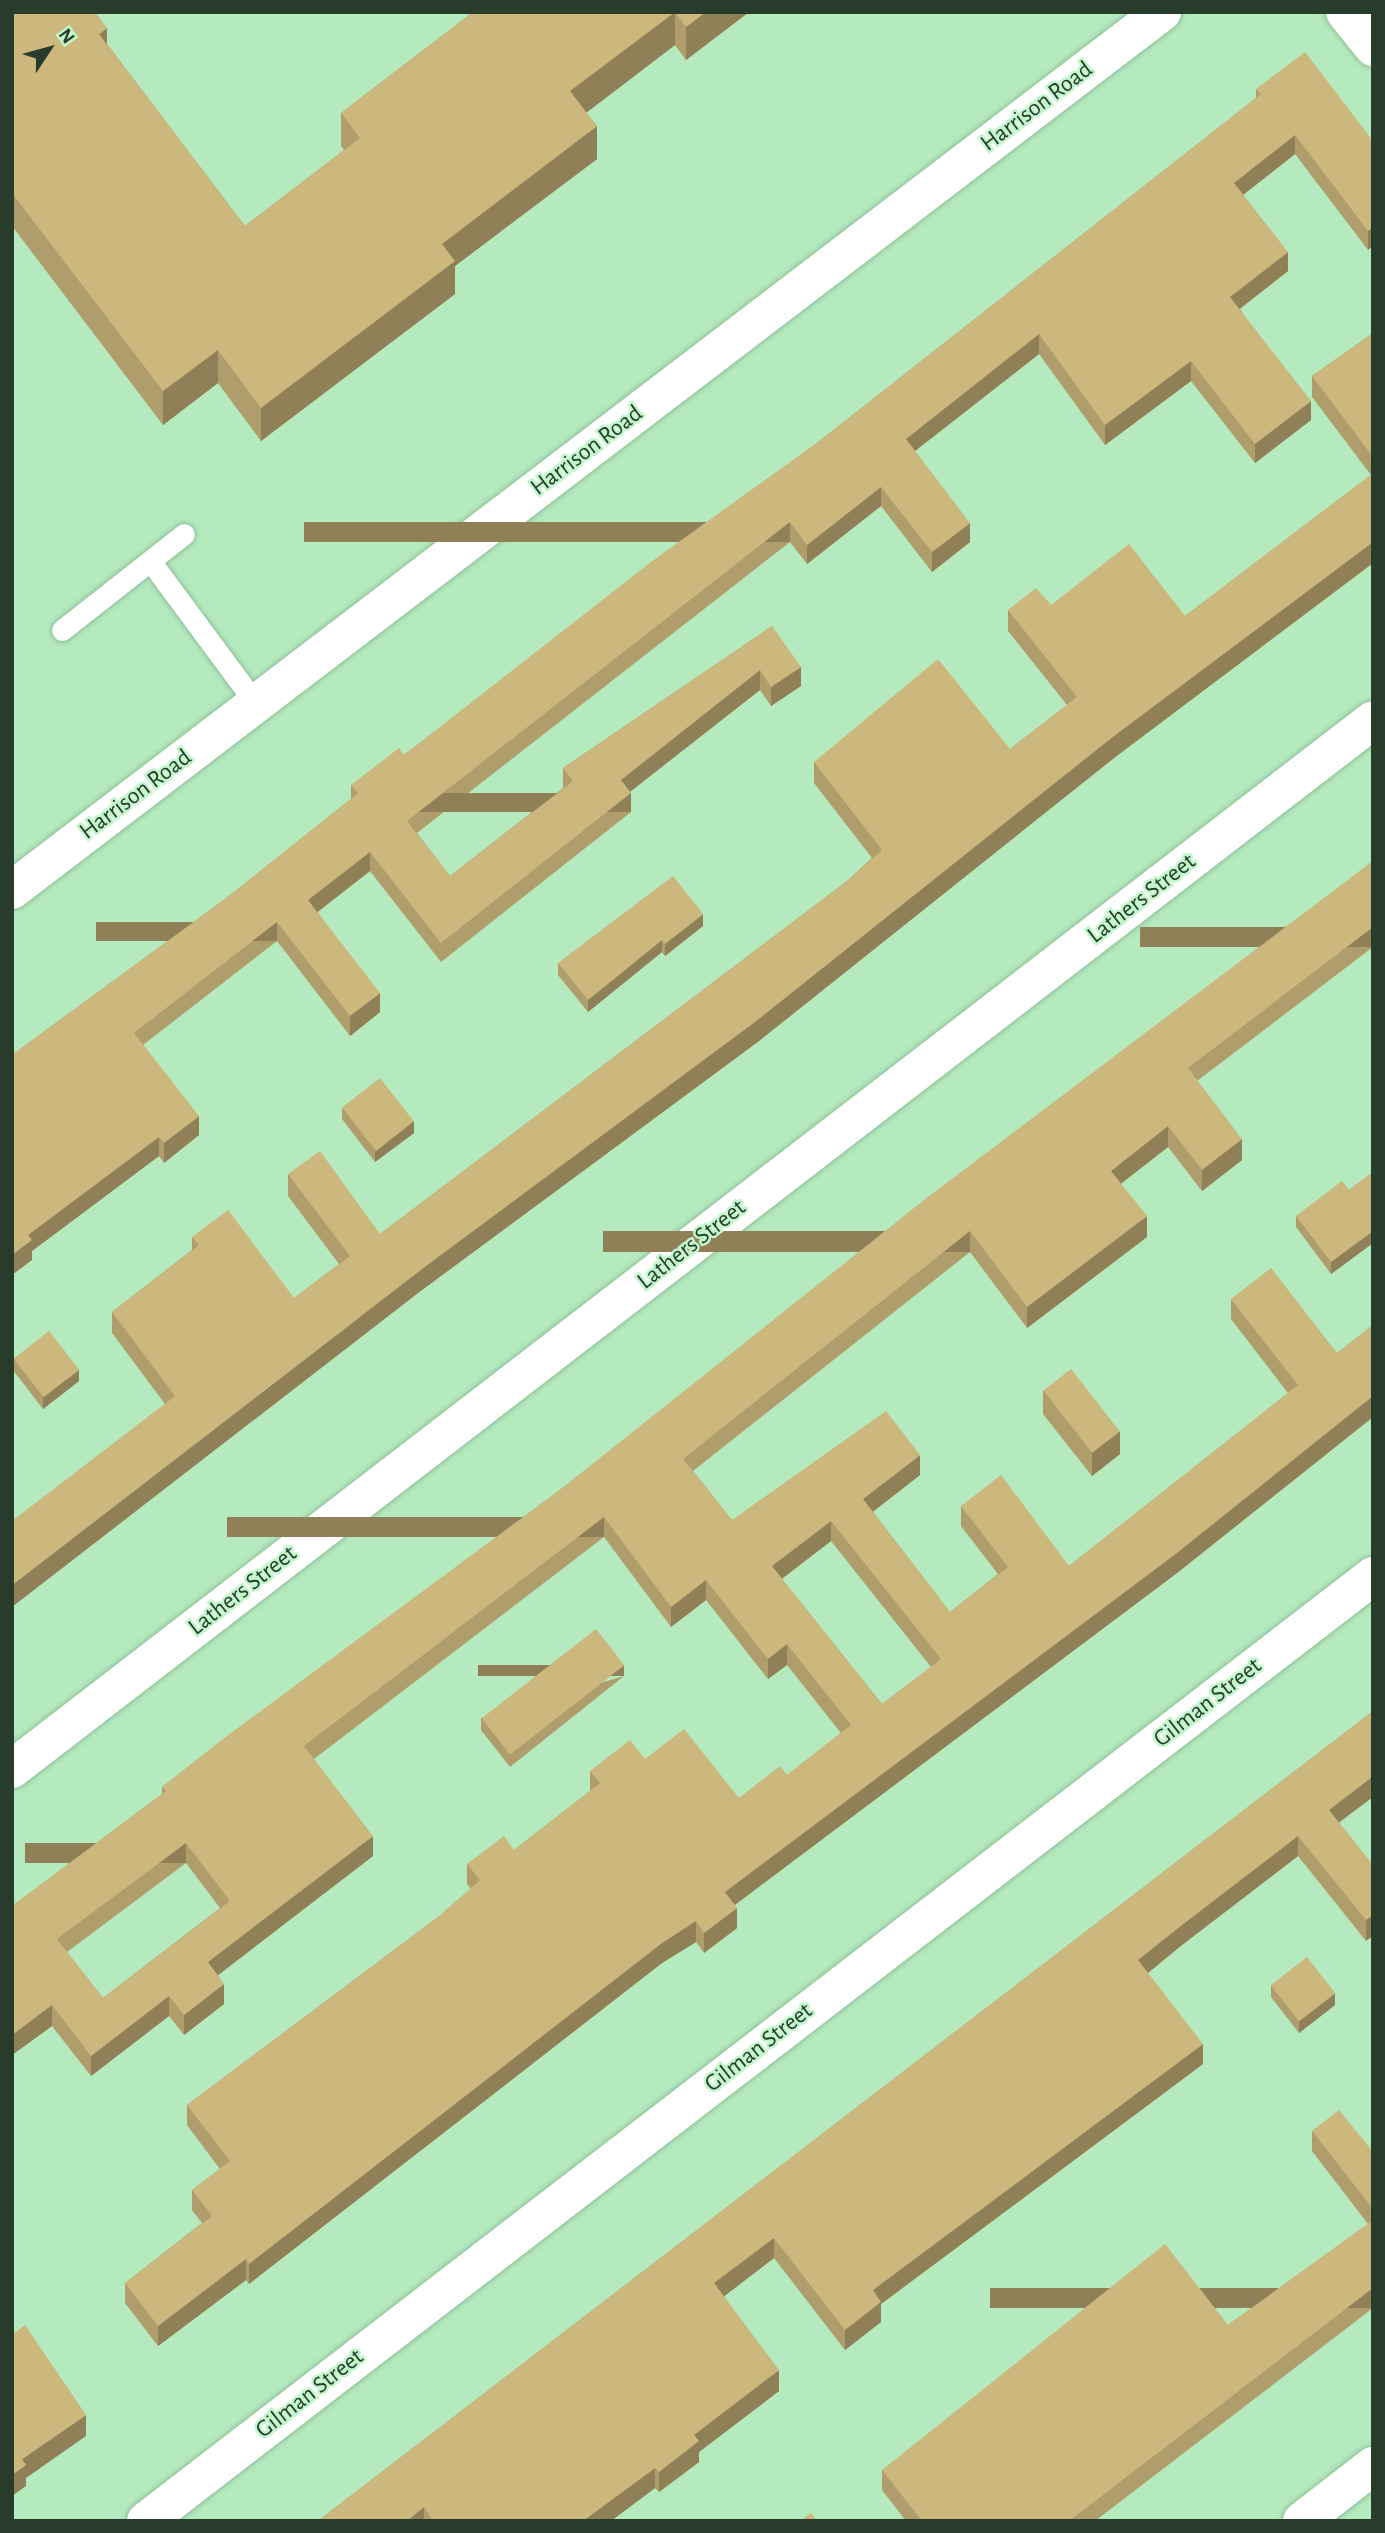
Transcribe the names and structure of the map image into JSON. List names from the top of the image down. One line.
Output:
{"streets":{"street":["Harrison Road","Lathers Street","Gilman Street"]},"north":"top right"}
